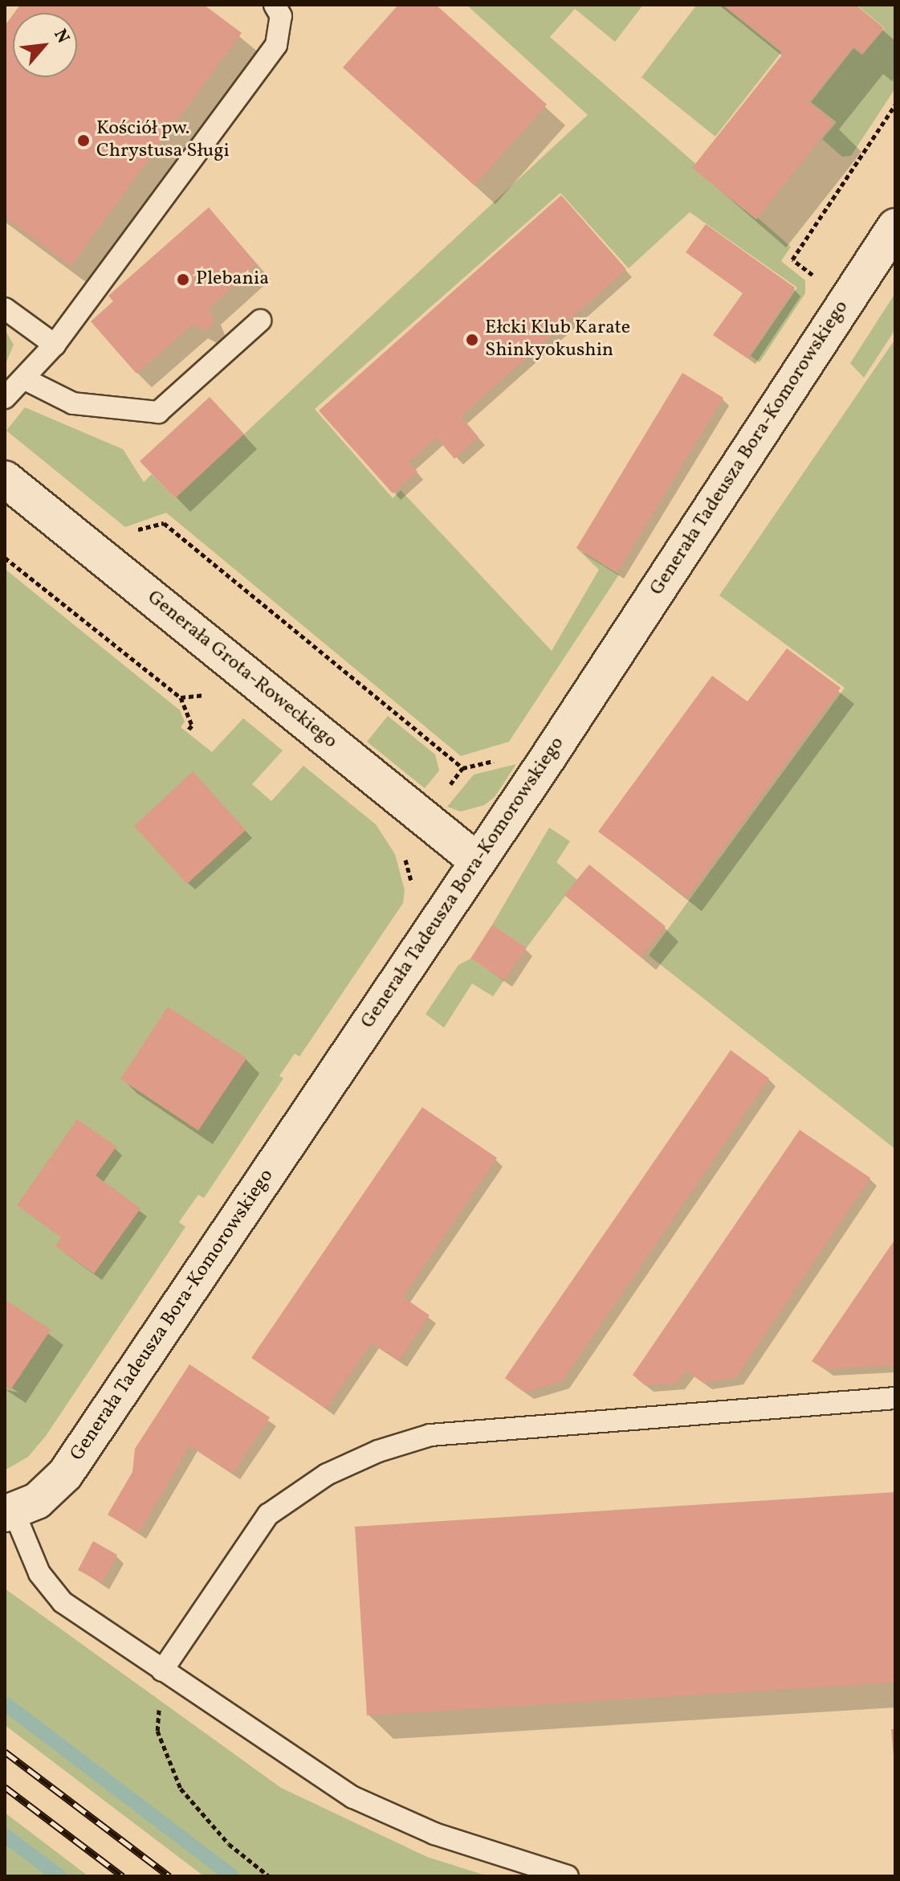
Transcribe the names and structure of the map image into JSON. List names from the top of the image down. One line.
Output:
{"streets":{"street":["Generała Tadeusza Bora-Komorowskiego","Generała Grota-Roweckiego"]},"crossings":[["Generała Tadeusza Bora-Komorowskiego","Generała Grota-Roweckiego"]],"places":["Kościół pw. Chrystusa Sługi","Plebania","Ełcki Klub Karate Shinkyokushin"],"north":"top right"}
